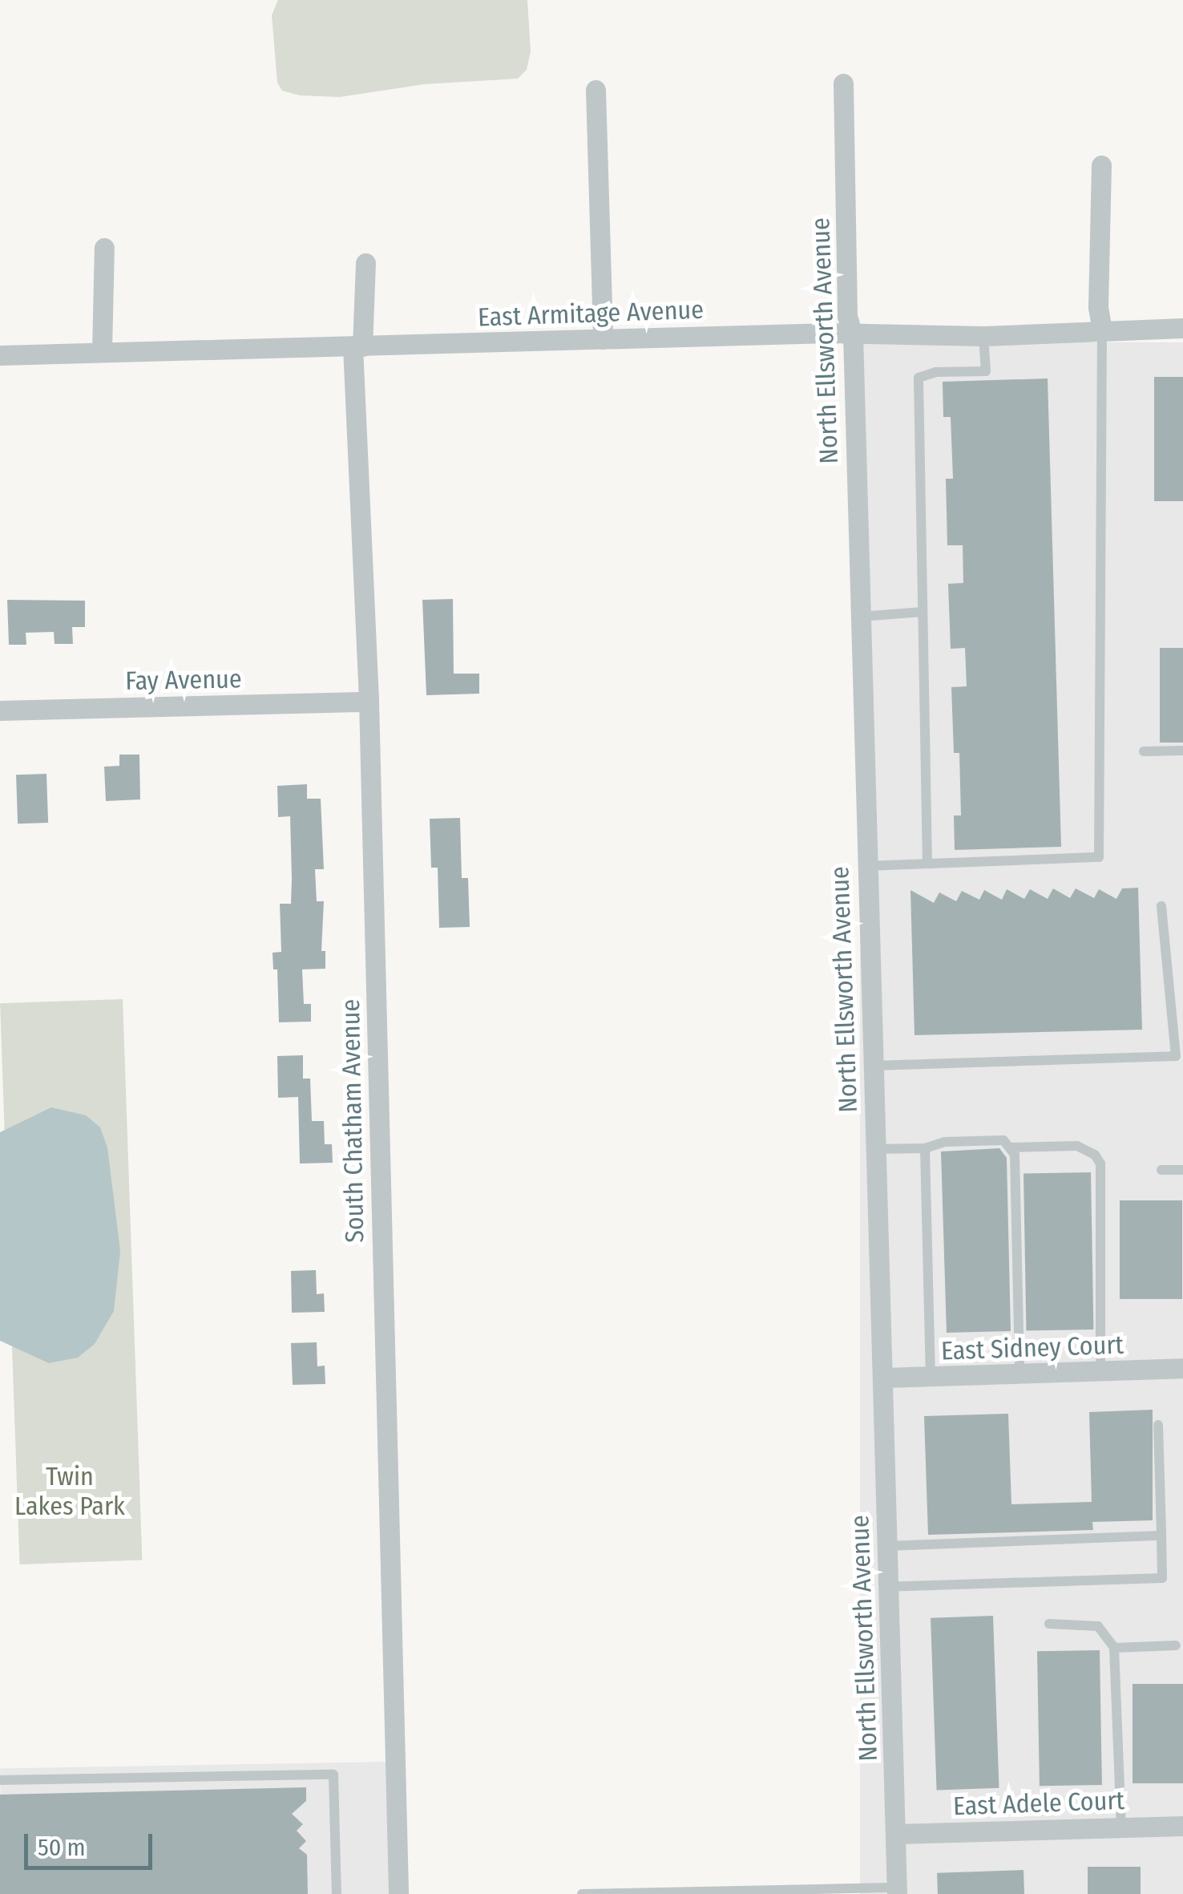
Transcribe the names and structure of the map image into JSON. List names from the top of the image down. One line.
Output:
{"streets":{"street":["East Armitage Avenue","North Ellsworth Avenue","Fay Avenue","South Chatham Avenue","East Sidney Court","East Adele Court"]},"crossings":[["East Armitage Avenue","North Ellsworth Avenue"],["East Armitage Avenue","South Chatham Avenue"],["North Ellsworth Avenue","East Sidney Court"],["North Ellsworth Avenue","East Adele Court"],["Fay Avenue","South Chatham Avenue"]],"parks":["Twin Lakes Park"],"scale_bar":"50 m"}
